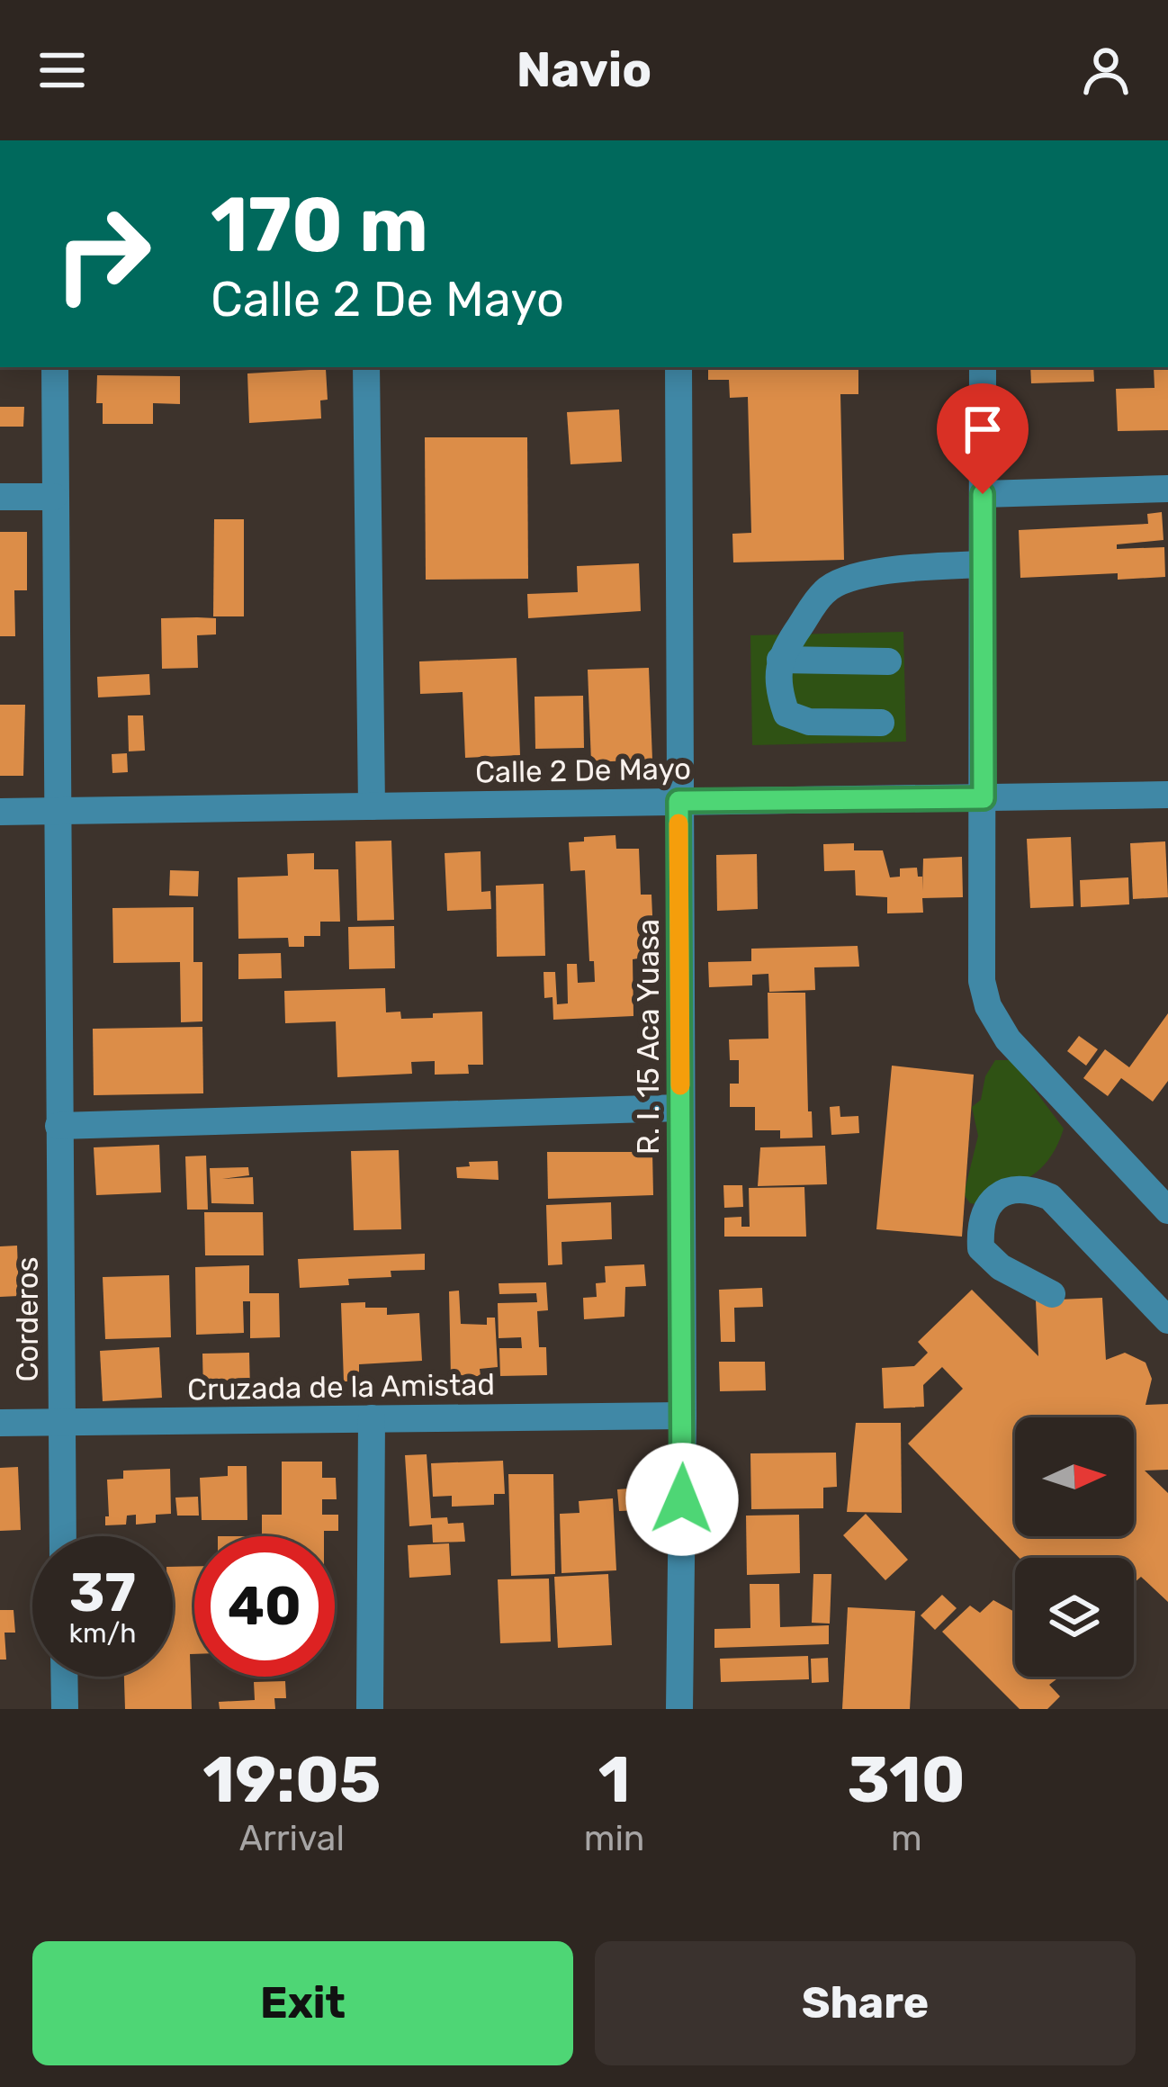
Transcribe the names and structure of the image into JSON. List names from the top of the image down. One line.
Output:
{"streets":{"street":["Calle 2 De Mayo","R. I. 15 Aca Yuasa","Corderos","Cruzada de la Amistad"]},"crossings":[["Calle 2 De Mayo","R. I. 15 Aca Yuasa"],["Calle 2 De Mayo","Corderos"],["R. I. 15 Aca Yuasa","Cruzada de la Amistad"],["Corderos","Cruzada de la Amistad"]],"north":"right","page":{"header":"Navio","turn":["170 m","Calle 2 De Mayo"],"speed":"37 km/h","limit":"40","eta":["19:05","Arrival","1","min","310","m"],"buttons":["Exit","Share"]}}
